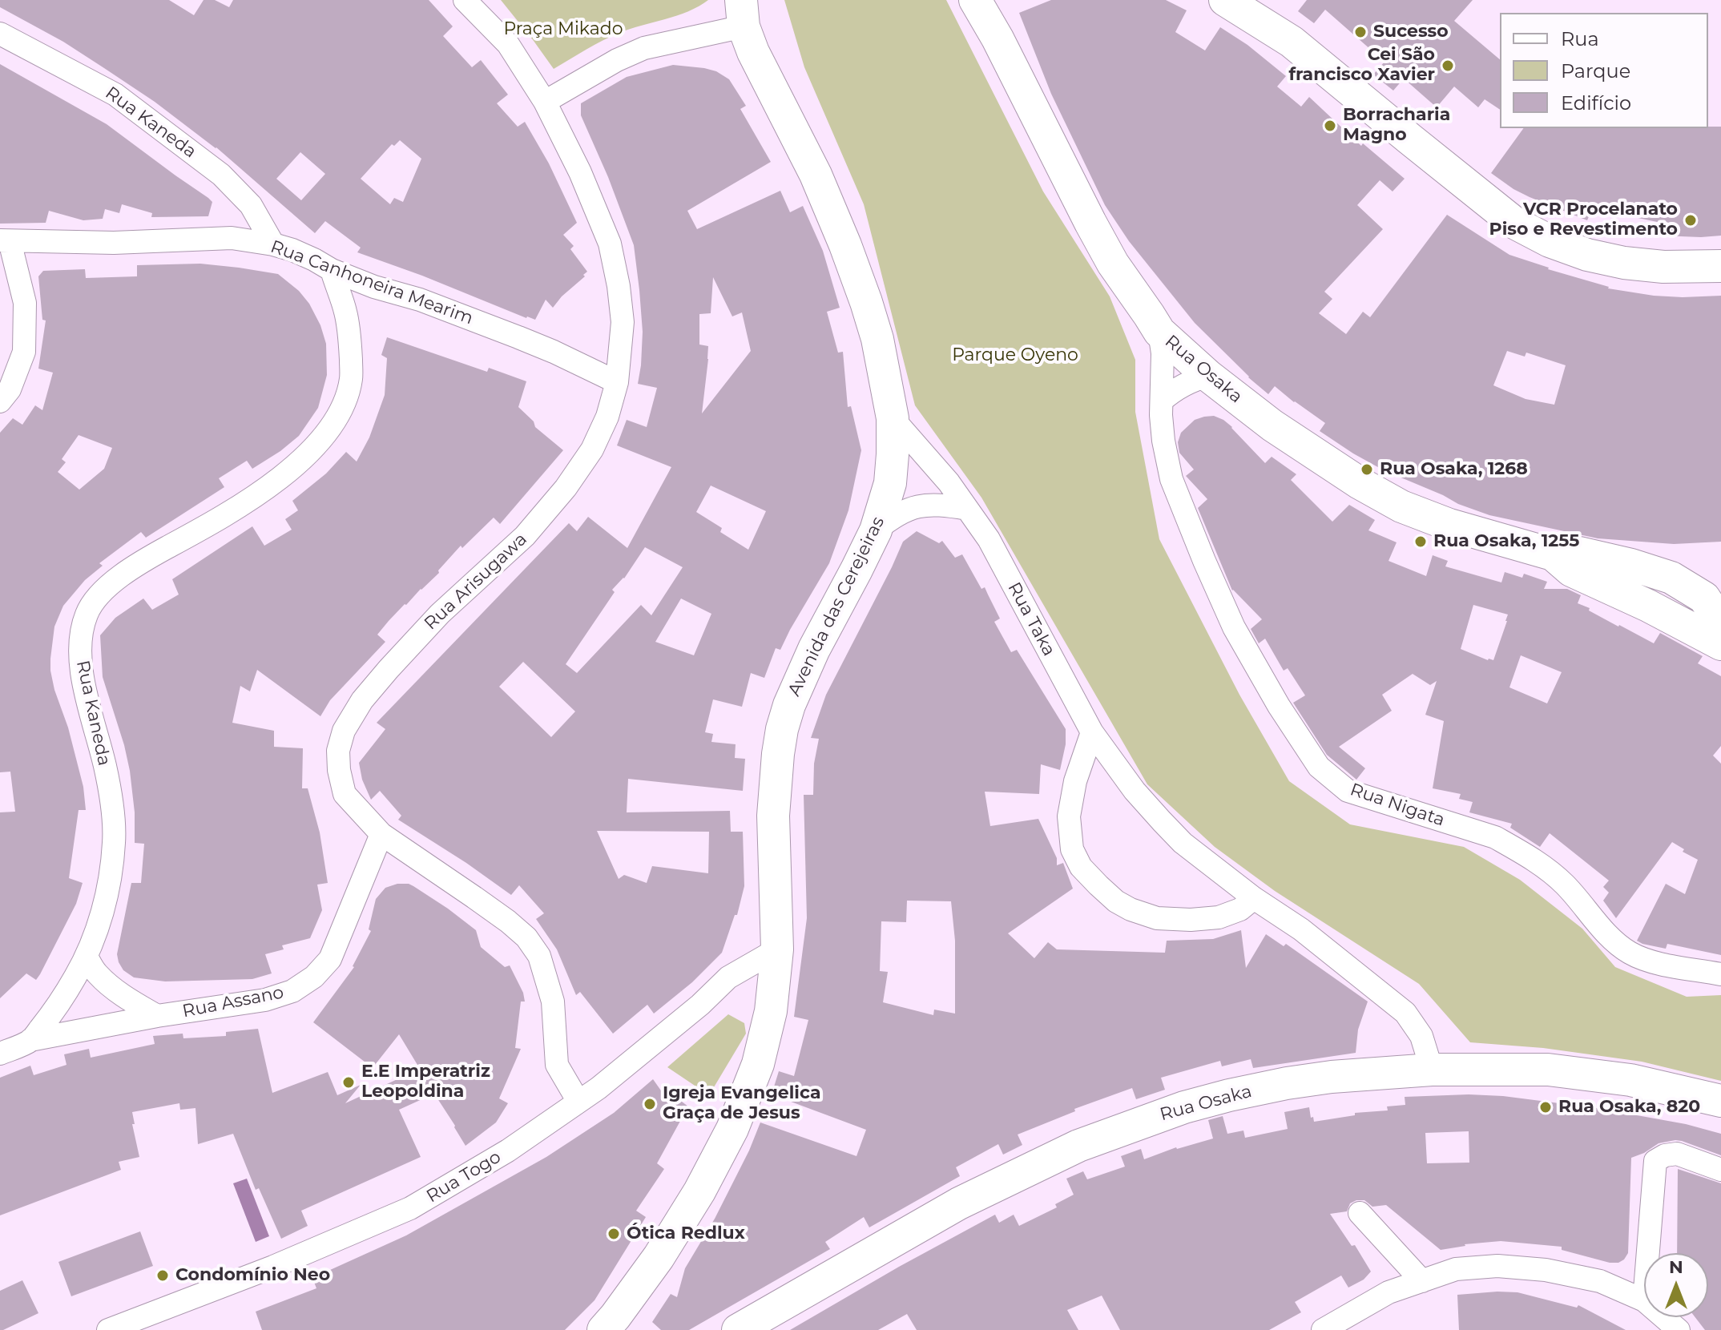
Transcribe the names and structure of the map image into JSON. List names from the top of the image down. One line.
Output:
{"streets":{"main road":["Rua Osaka","Avenida das Cerejeiras"],"street":["Rua Kaneda","Rua Canhoneira Mearim","Rua Arisugawa","Rua Taka","Rua Nigata","Rua Assano","Rua Togo"]},"crossings":[["Rua Kaneda","Rua Canhoneira Mearim"],["Rua Kaneda","Rua Assano"],["Rua Canhoneira Mearim","Rua Arisugawa"],["Rua Osaka","Rua Taka"],["Rua Osaka","Rua Nigata"],["Rua Arisugawa","Rua Assano"],["Rua Arisugawa","Rua Togo"],["Avenida das Cerejeiras","Rua Taka"],["Avenida das Cerejeiras","Rua Togo"]],"parks":["Praça Mikado","Parque Oyeno"],"places":["Sucesso","Cei São francisco Xavier","Borracharia Magno","VCR Procelanato Piso e Revestimento","Rua Osaka, 1268","Rua Osaka, 1255","E.E Imperatriz Leopoldina","Igreja Evangelica Graça de Jesus","Rua Osaka, 820","Ótica Redlux","Condomínio Neo"],"legend":["Rua","Parque","Edifício"],"north":"top"}
